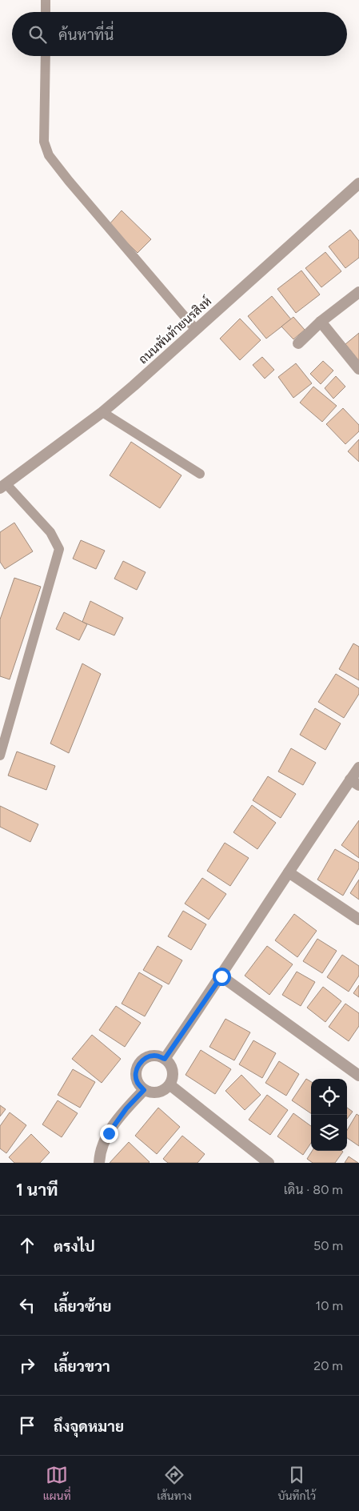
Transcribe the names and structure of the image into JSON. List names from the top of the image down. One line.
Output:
{"streets":{"street":["ถนนพันท้ายนรสิงห์"]},"page":{"search":"ค้นหาที่นี่","heading":["1 นาที","เดิน · 80 m"],"list":[["ตรงไป","50 m"],["เลี้ยวซ้าย","10 m"],["เลี้ยวขวา","20 m"],"ถึงจุดหมาย"],"nav":["แผนที่","เส้นทาง","บันทึกไว้"]}}
